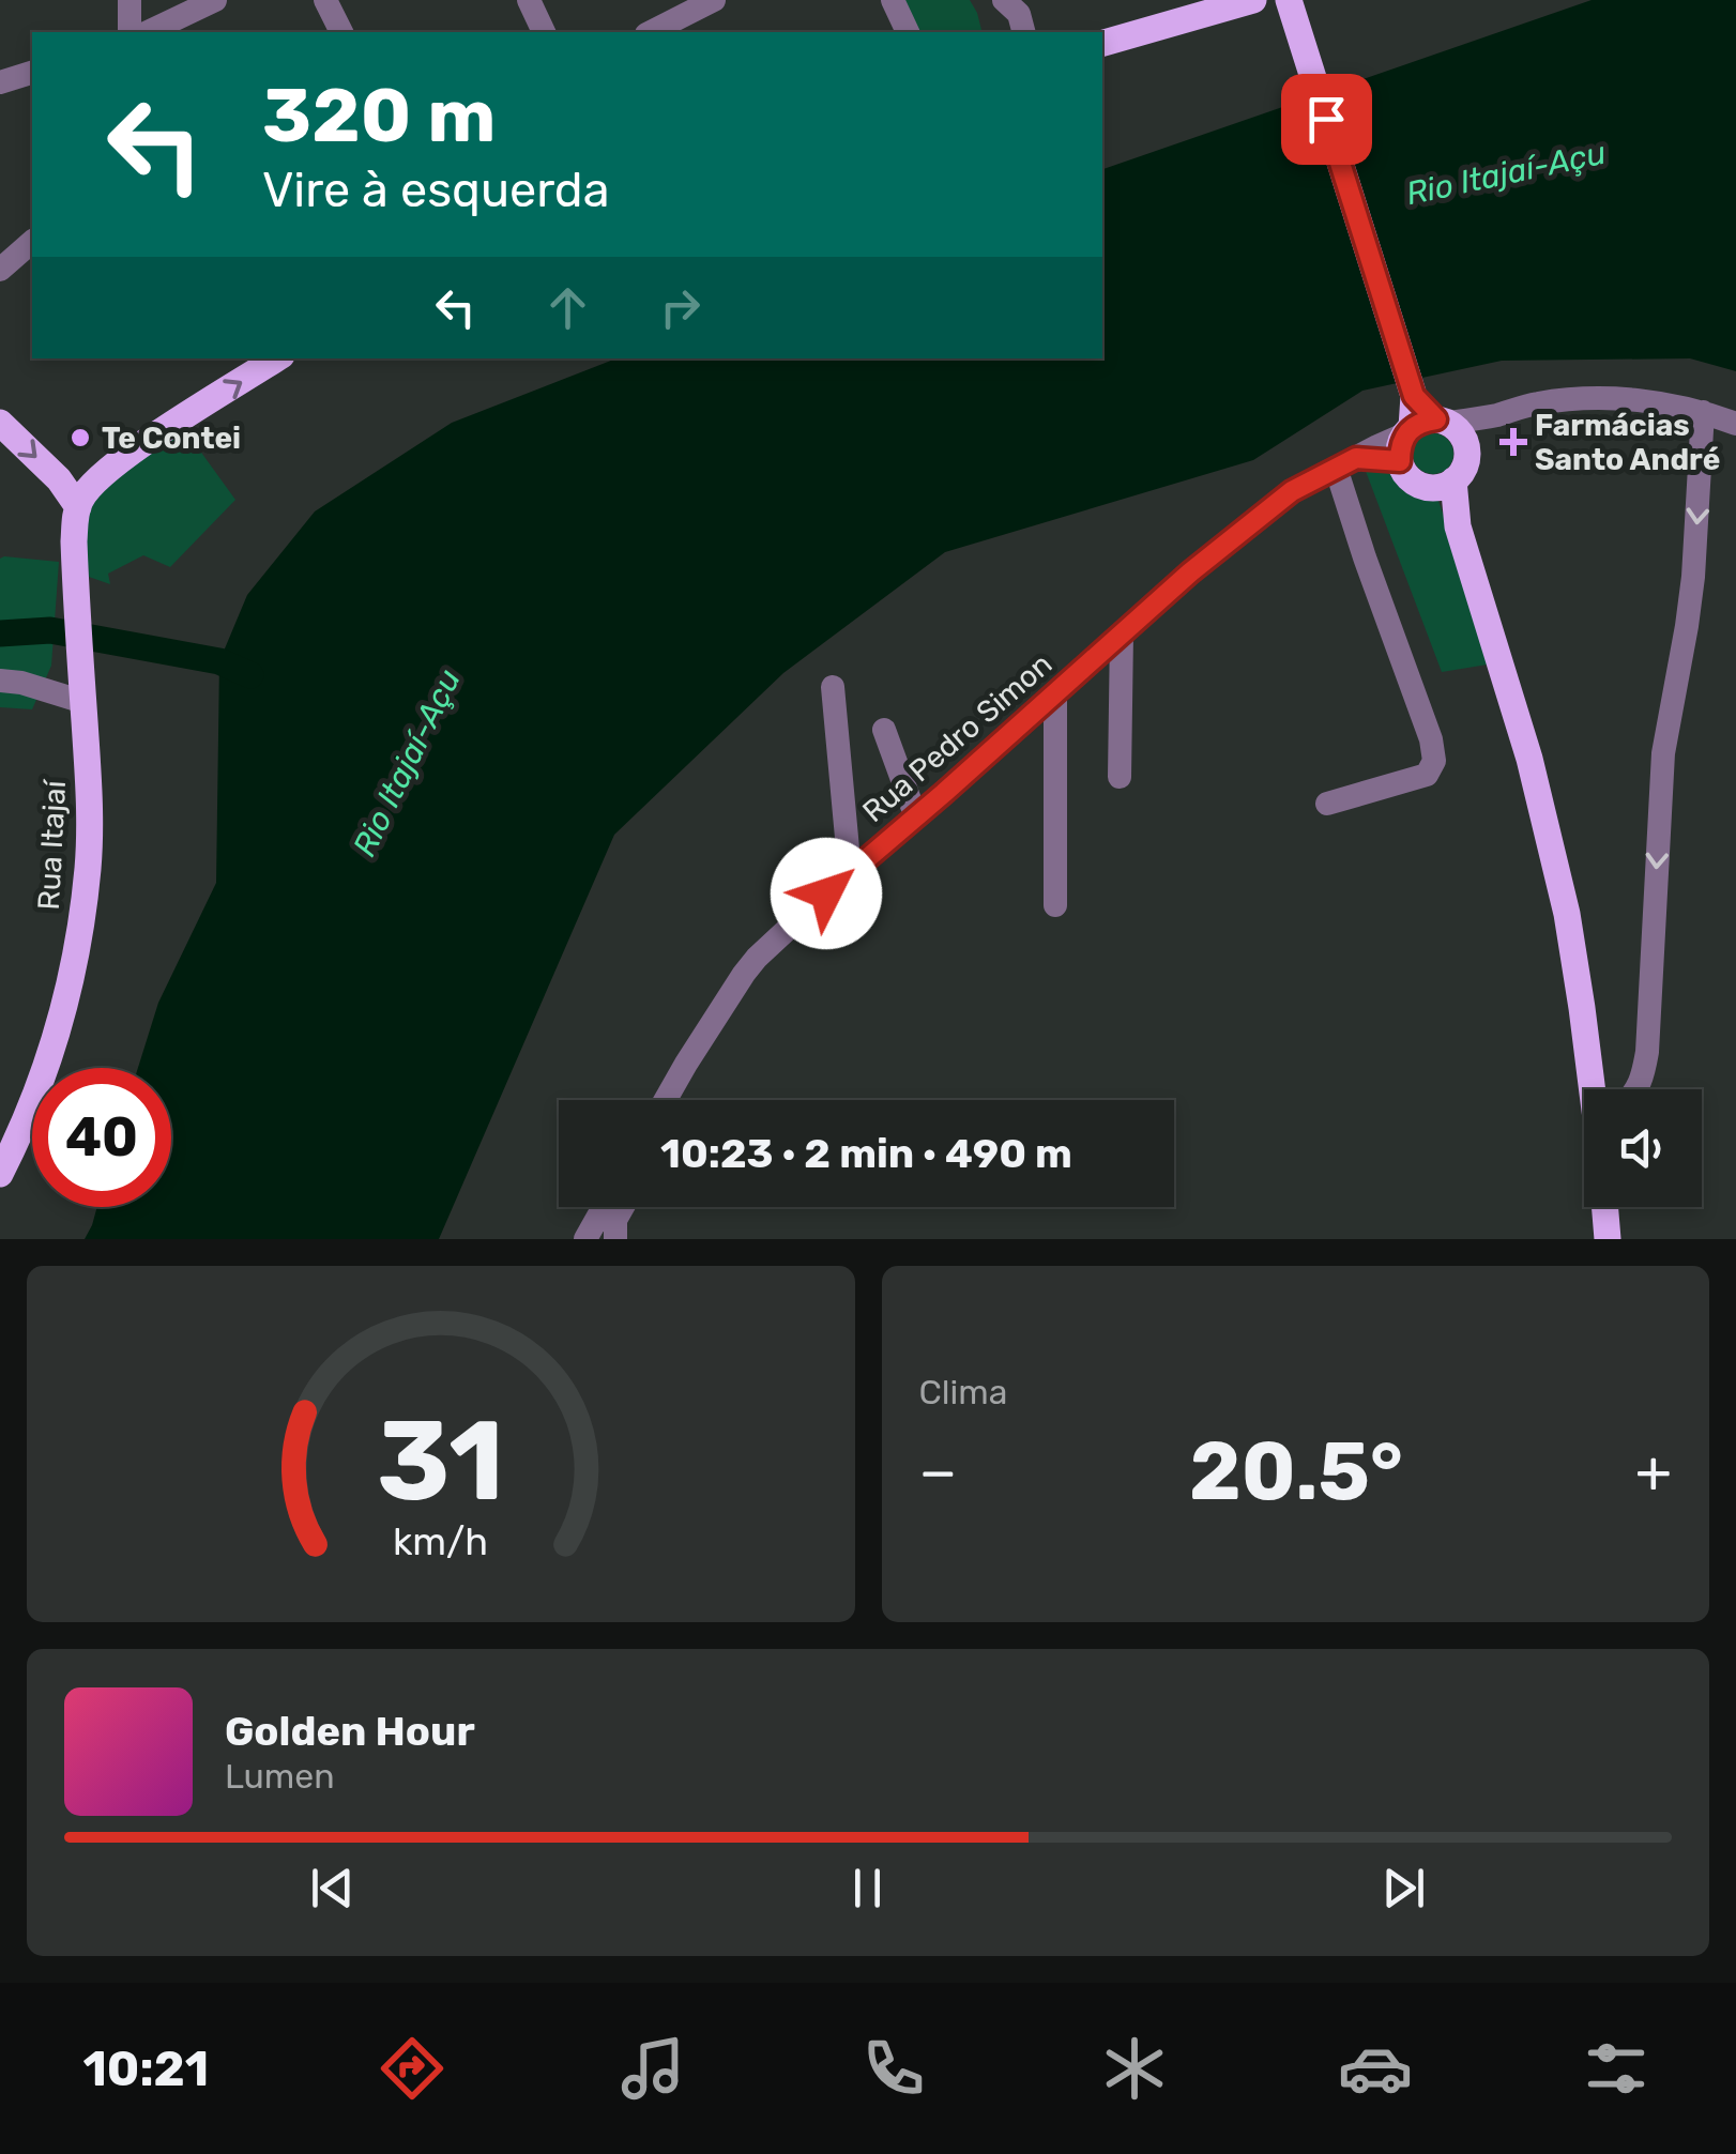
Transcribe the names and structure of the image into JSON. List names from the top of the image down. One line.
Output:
{"streets":{"main road":["Rua Itajaí"],"street":["Rua Pedro Simon"]},"water":["Rio Itajaí-Açu"],"places":{"other":["Te Contei"],"health":["Farmácias Santo André"]},"page":{"turn":["320 m","Vire à esquerda"],"limit":"40","trip":"10:23 · 2 min · 490 m","tile":"Clima","heat":["−","20.5°","+"],"song":["Golden Hour","Lumen"],"tabs":"10:21","gauge":["31","km/h"]}}
